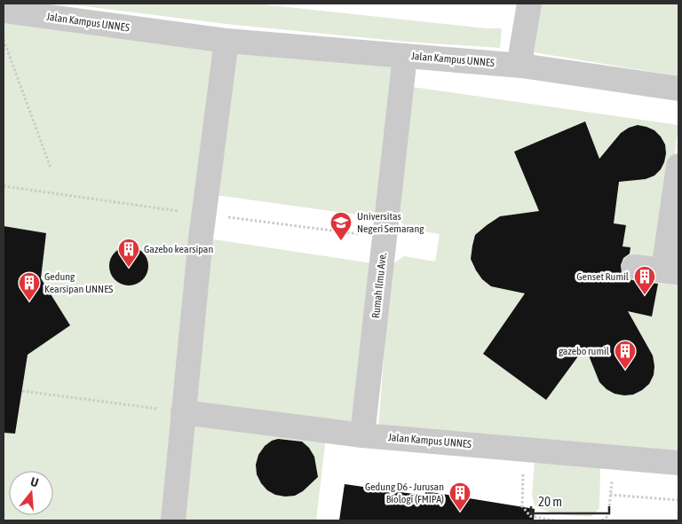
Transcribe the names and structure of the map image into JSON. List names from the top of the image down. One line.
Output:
{"streets":{"street":["Jalan Kampus UNNES","Rumah Ilmu Ave."]},"crossings":[["Jalan Kampus UNNES","Rumah Ilmu Ave."]],"places":{"school or university":["Universitas Negeri Semarang"],"building":["Gazebo kearsipan","Genset Rumil","Gedung Kearsipan UNNES","gazebo rumil","Gedung D6 - Jurusan Biologi (FMIPA)"]},"scale_bar":"20 m","north":"top"}
